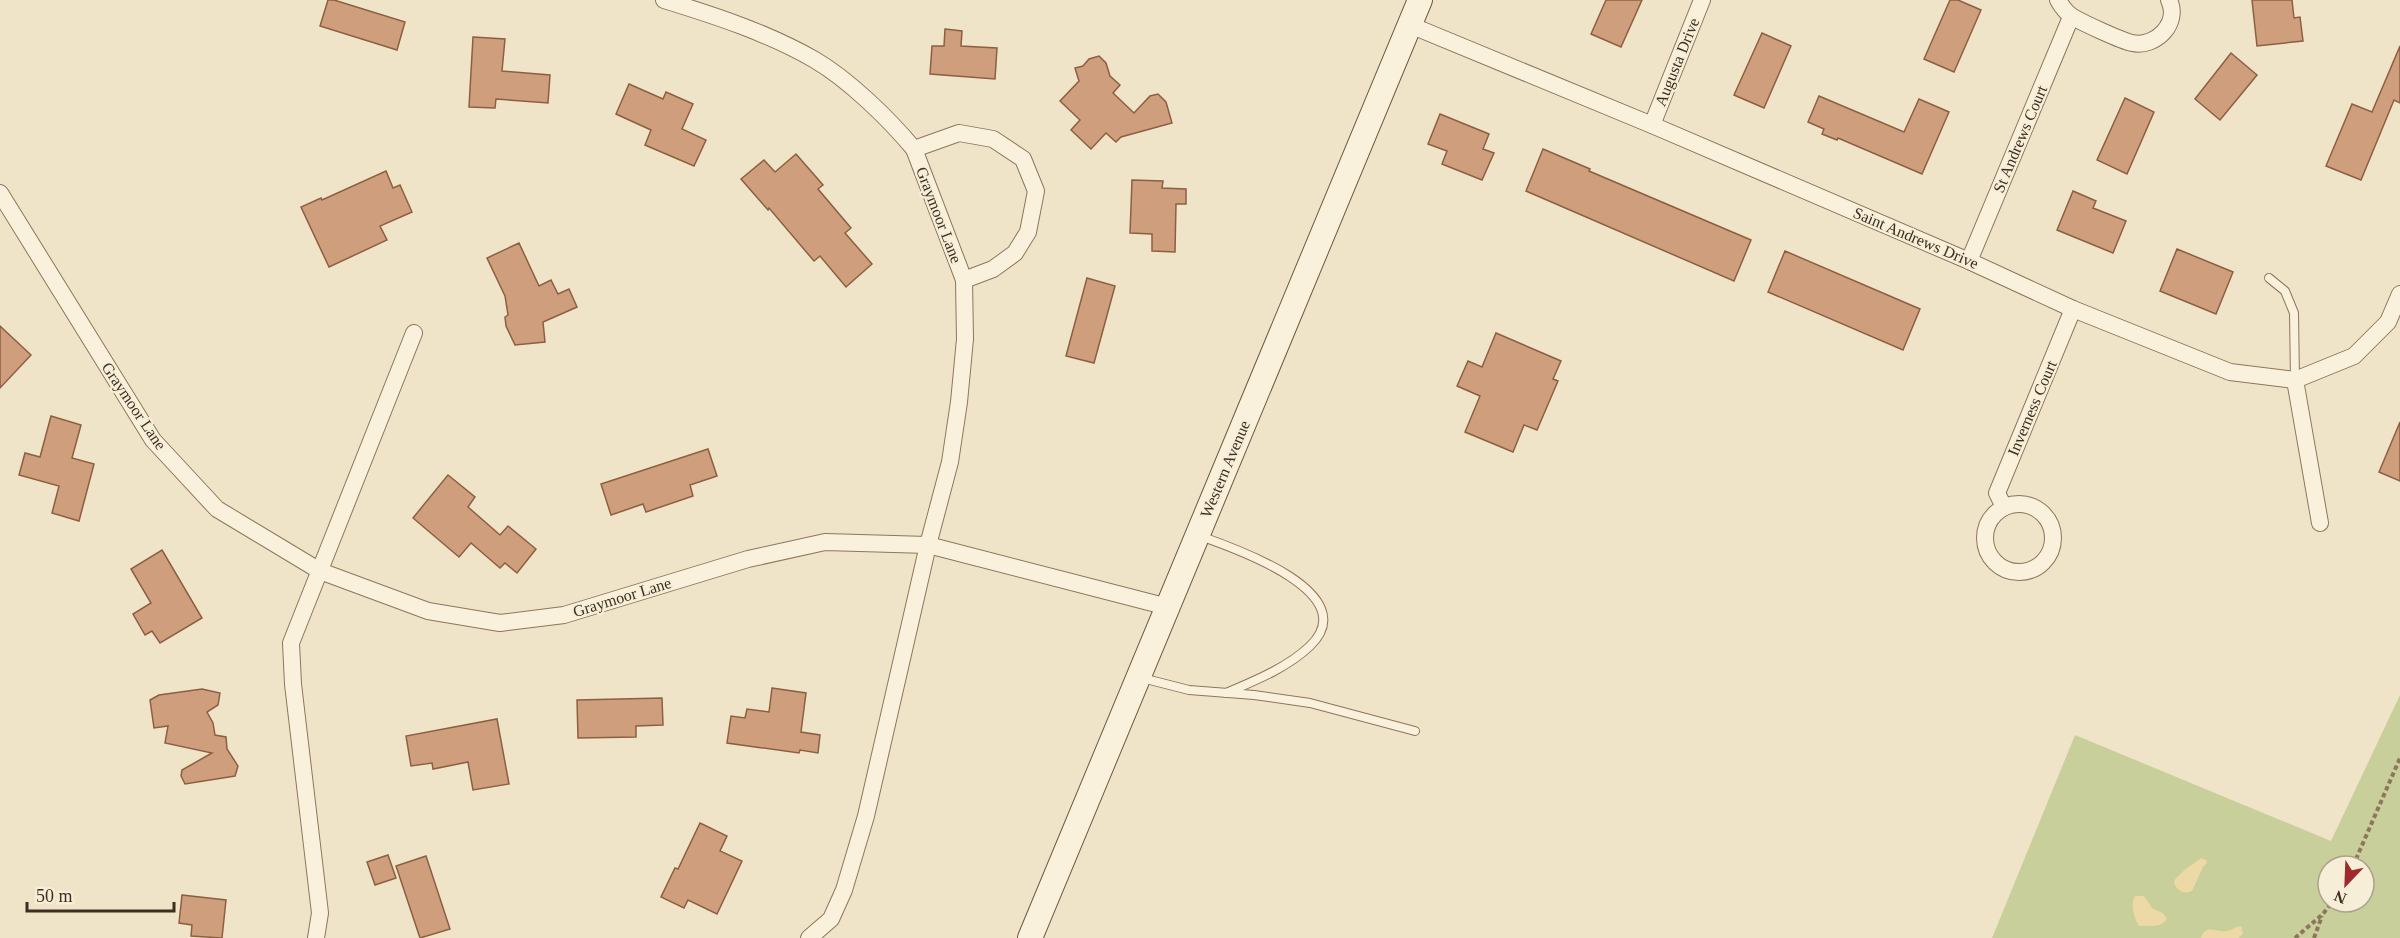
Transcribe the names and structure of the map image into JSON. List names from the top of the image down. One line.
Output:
{"streets":{"main road":["Western Avenue"],"street":["Augusta Drive","St Andrews Court","Graymoor Lane","Saint Andrews Drive","Inverness Court"]},"crossings":[["Augusta Drive","Saint Andrews Drive"],["St Andrews Court","Saint Andrews Drive"],["Graymoor Lane","Western Avenue"],["Saint Andrews Drive","Inverness Court"],["Saint Andrews Drive","Western Avenue"]],"scale_bar":"50 m","north":"bottom left"}
